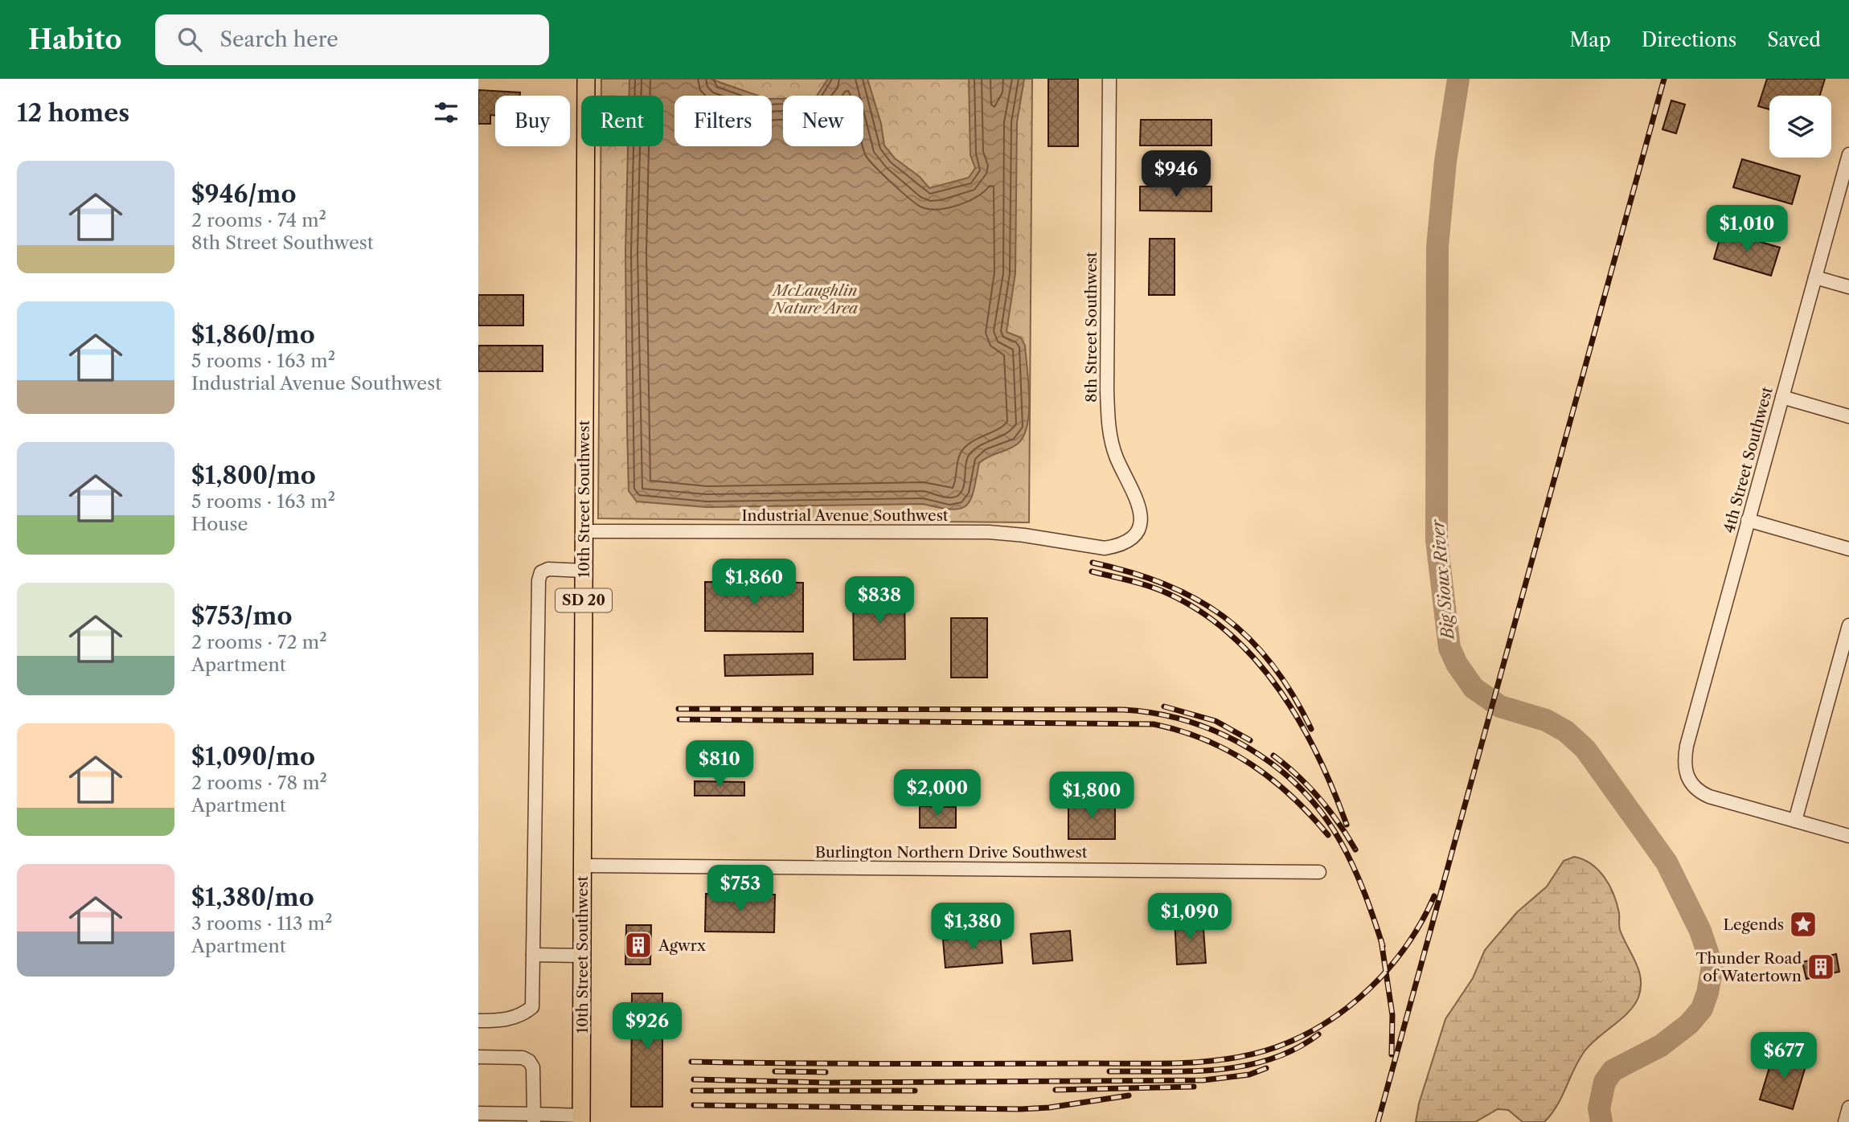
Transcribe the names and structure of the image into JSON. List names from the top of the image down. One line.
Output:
{"streets":{"main road":["10th Street Southwest","SD 20"],"street":["8th Street Southwest","4th Street Southwest","Industrial Avenue Southwest","Burlington Northern Drive Southwest"]},"crossings":[["8th Street Southwest","Industrial Avenue Southwest"],["10th Street Southwest","Industrial Avenue Southwest"],["10th Street Southwest","Burlington Northern Drive Southwest"]],"water":["Big Sioux River"],"parks":["McLaughlin Nature Area"],"places":{"place":["Legends"],"building":["Agwrx","Thunder Road of Watertown"]},"page":{"header":"Habito","search":"Search here","nav":["Map","Directions","Saved"],"heading":"12 homes","chip":["Buy","Rent","Filters","New"],"list":[{"name":"$946/mo","note":"2 rooms · 74 m² · 8th Street Southwest"},{"name":"$1,860/mo","note":"5 rooms · 163 m² · Industrial Avenue Southwest"},{"name":"$1,800/mo","note":"5 rooms · 163 m² · House"},{"name":"$753/mo","note":"2 rooms · 72 m² · Apartment"},{"name":"$1,090/mo","note":"2 rooms · 78 m² · Apartment"},{"name":"$1,380/mo","note":"3 rooms · 113 m² · Apartment"}],"price":["$946","$1,010","$1,860","$838","$810","$2,000","$1,800","$753","$1,090","$1,380","$926","$677"]}}
